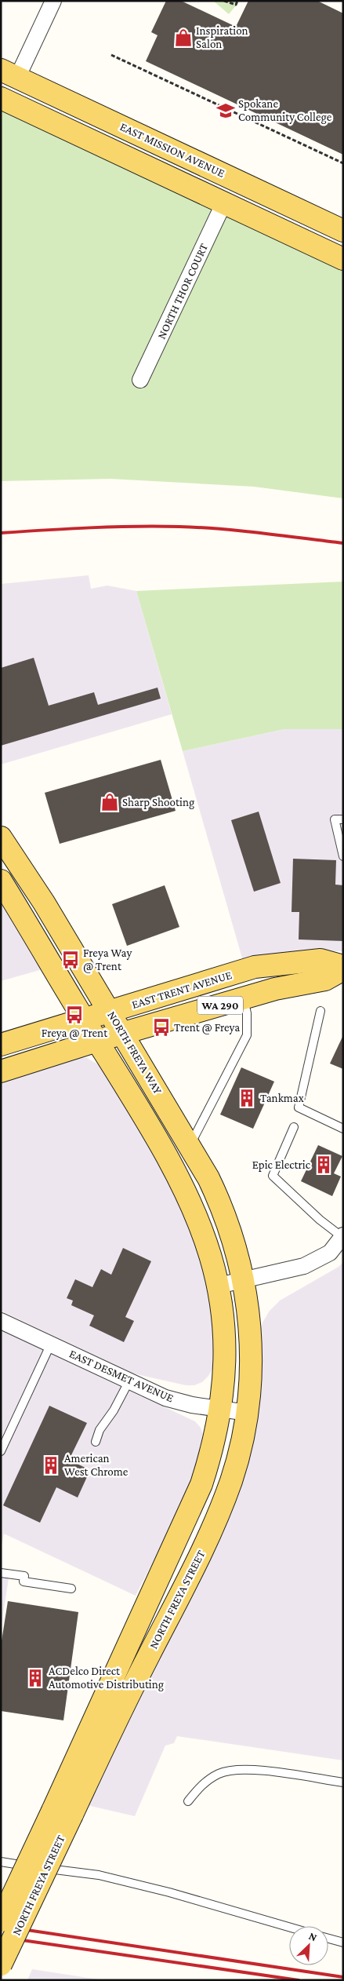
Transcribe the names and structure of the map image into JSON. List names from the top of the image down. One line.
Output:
{"streets":{"main road":["EAST MISSION AVENUE","EAST TRENT AVENUE","WA 290","NORTH FREYA WAY","NORTH FREYA STREET"],"street":["NORTH THOR COURT","EAST DESMET AVENUE"]},"crossings":[["EAST TRENT AVENUE","NORTH FREYA WAY"],["WA 290","NORTH FREYA WAY"],["NORTH FREYA WAY","NORTH FREYA STREET"],["EAST DESMET AVENUE","NORTH FREYA STREET"]],"places":{"shop":["Inspiration Salon","Sharp Shooting"],"school or university":["Spokane Community College"],"bus stop":["Freya Way @ Trent","Freya @ Trent","Trent @ Freya"],"building":["Tankmax","Epic Electric","American West Chrome","ACDelco Direct Automotive Distributing"]},"north":"top right"}
